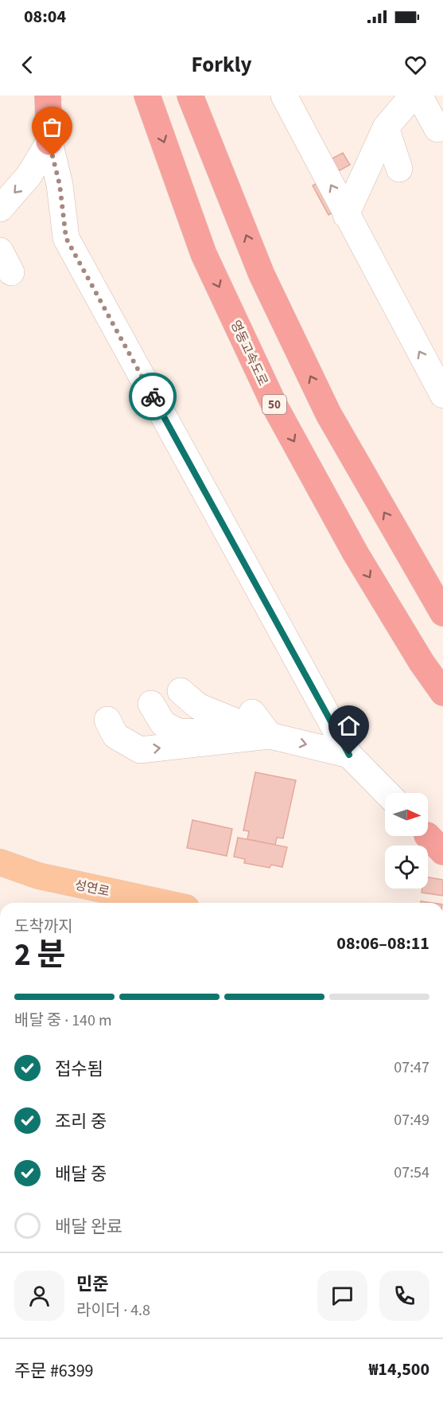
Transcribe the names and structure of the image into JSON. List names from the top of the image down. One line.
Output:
{"streets":{"highway":["영동고속도로","50"],"main road":["성연로"]},"north":"right","page":{"status":"08:04","header":"Forkly","heading":["2 분","도착까지","08:06–08:11"],"panel":["민준","라이더 · 4.8","주문 #6399","₩14,500"],"bar":"배달 중 · 140 m","list":[["접수됨","07:47"],["조리 중","07:49"],["배달 중","07:54"],"배달 완료"]}}
